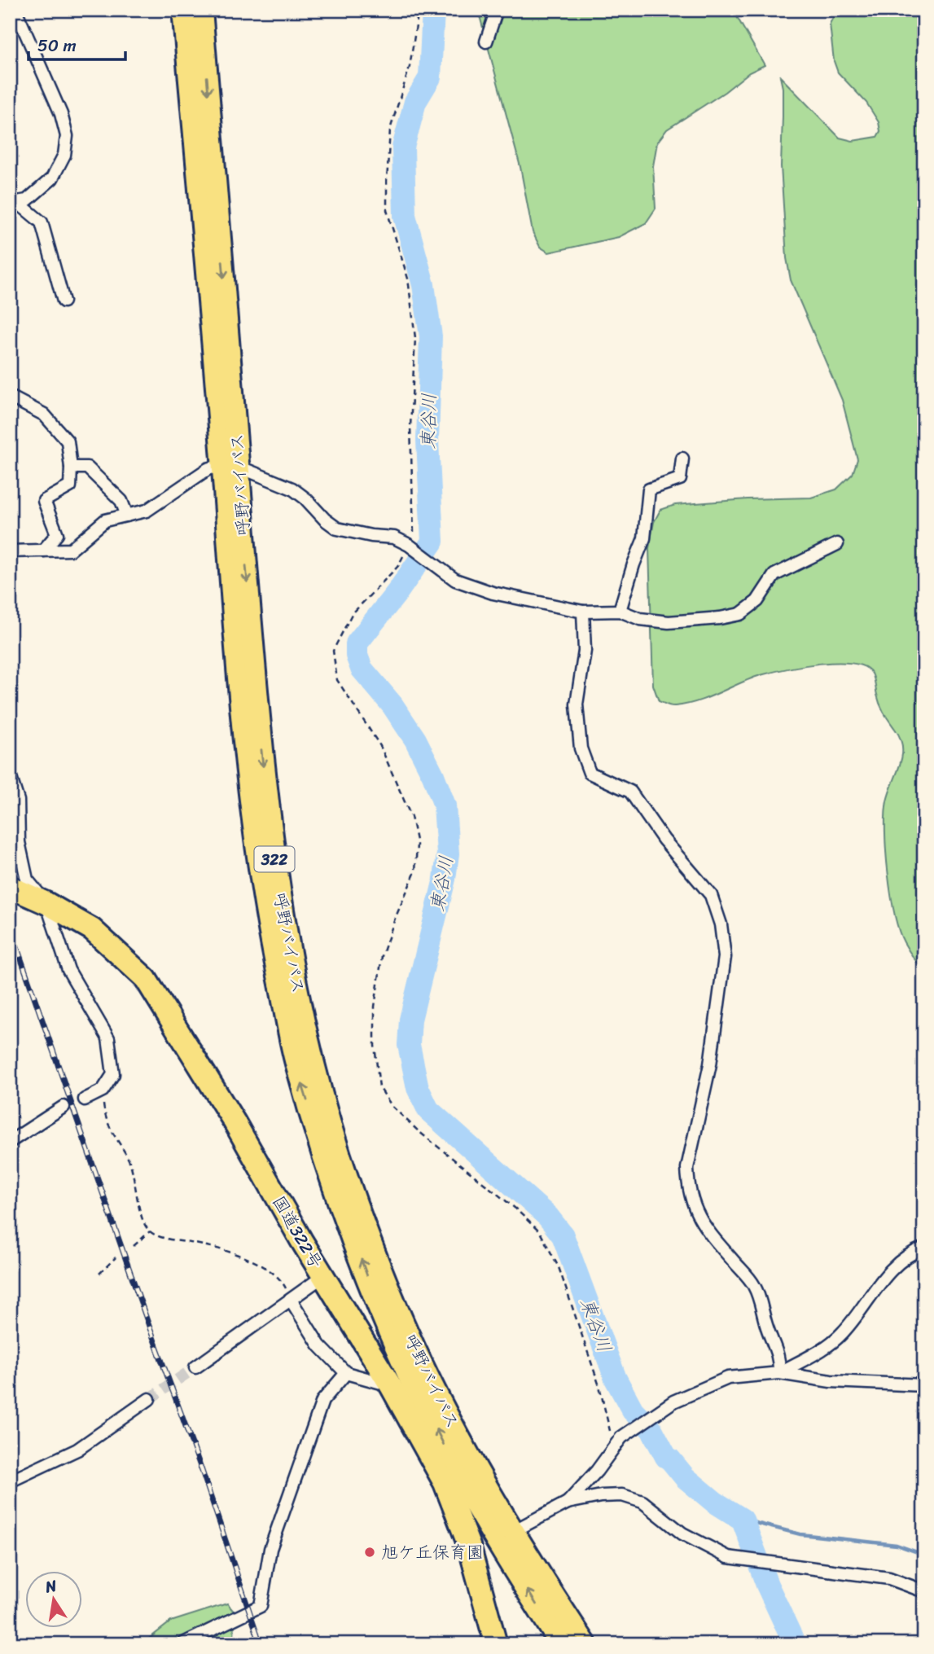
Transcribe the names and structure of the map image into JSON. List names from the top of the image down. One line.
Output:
{"streets":{"highway":["呼野バイパス","322","国道322号"]},"water":["東谷川"],"places":["旭ケ丘保育園"],"scale_bar":"50 m","north":"top"}
